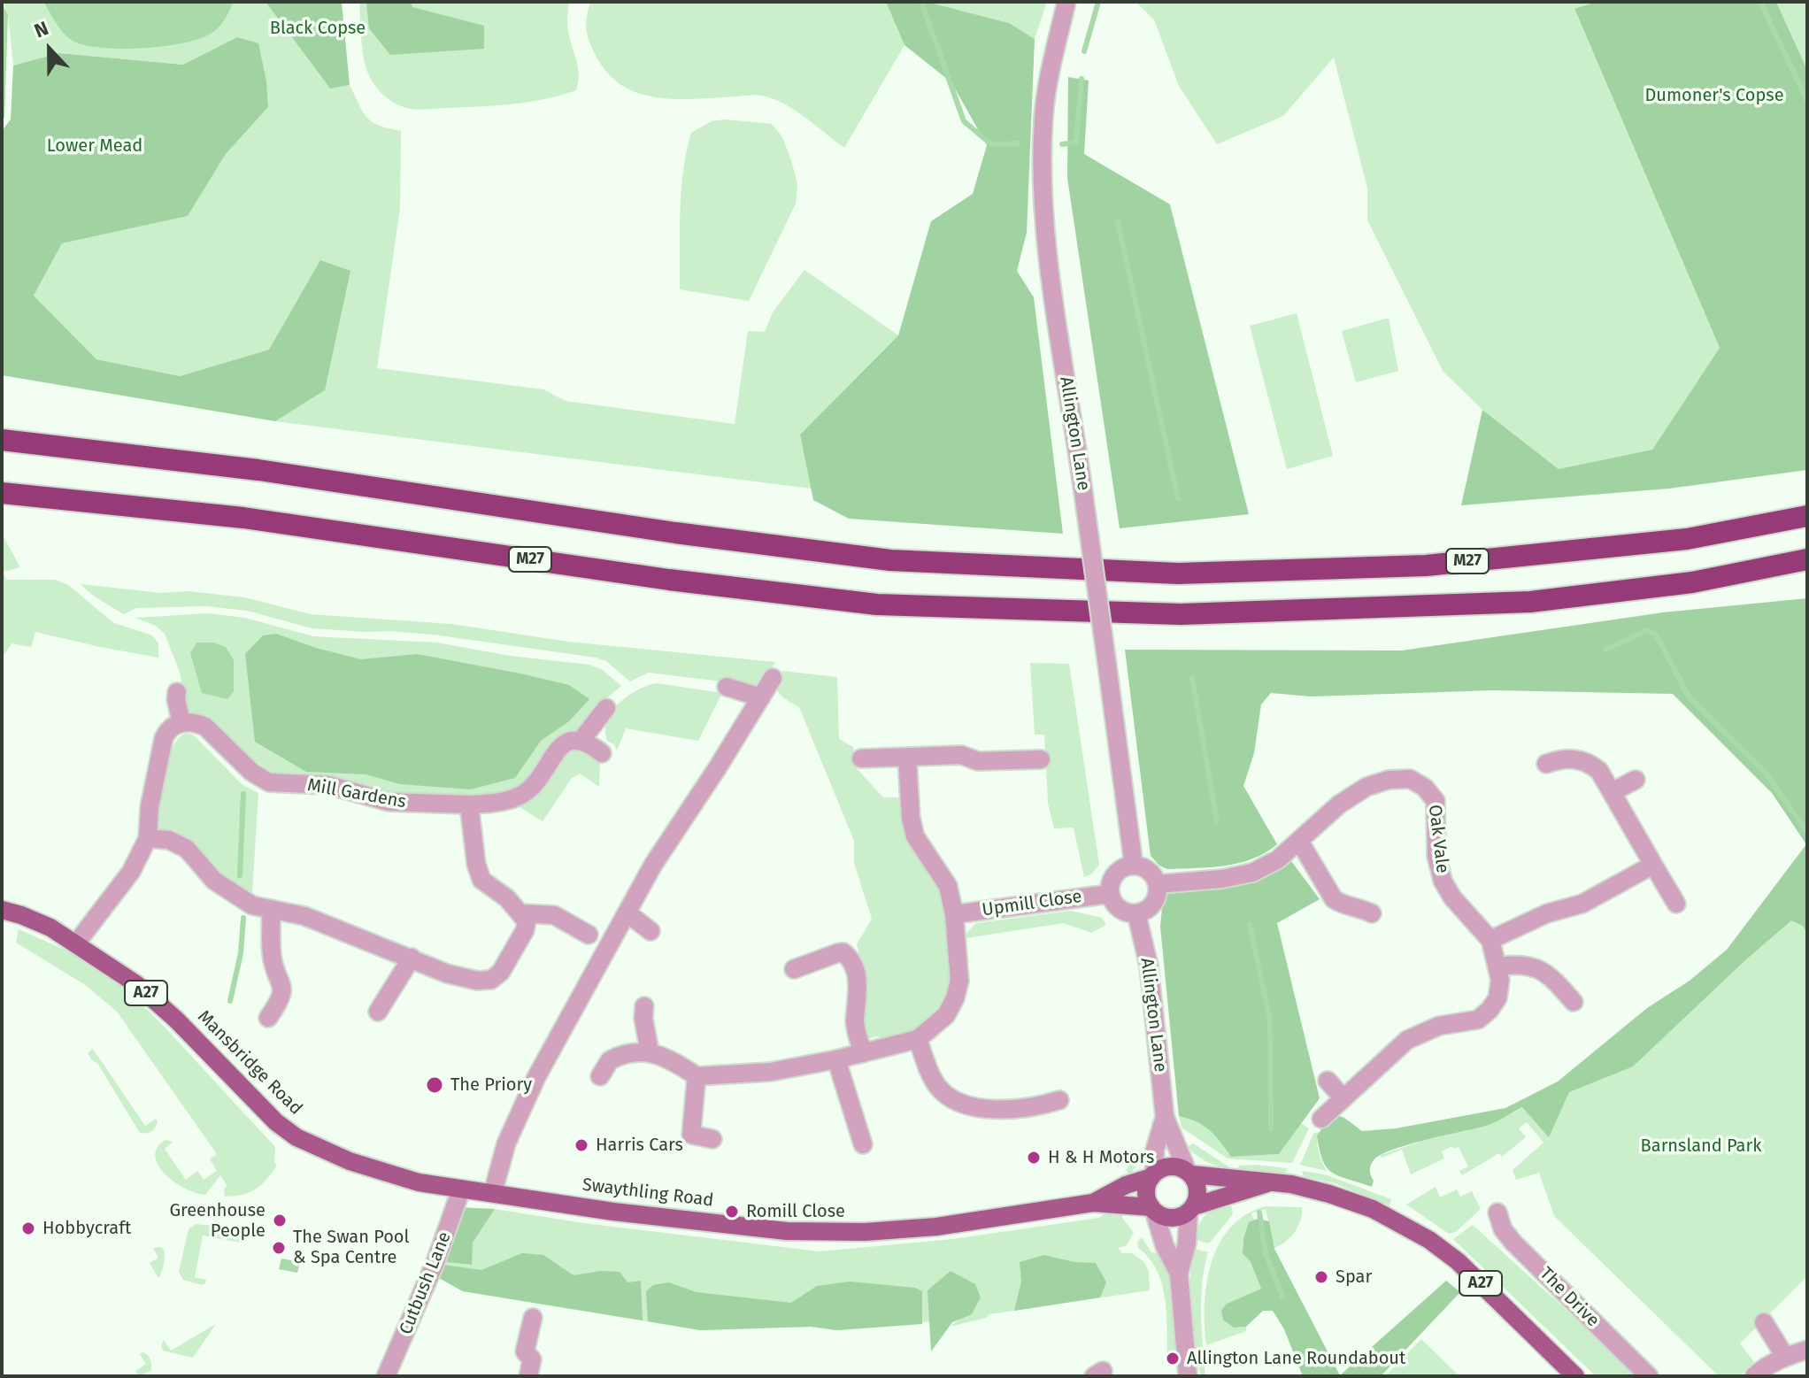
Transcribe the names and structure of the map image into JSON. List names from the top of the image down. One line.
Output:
{"streets":{"highway":["M27"],"main road":["A27","Mansbridge Road","Swaythling Road"],"street":["Allington Lane","Mill Gardens","Oak Vale","Upmill Close","Cutbush Lane","The Drive"]},"crossings":[["Allington Lane","Oak Vale"],["Allington Lane","Upmill Close"],["Allington Lane","A27"],["Allington Lane","Swaythling Road"],["Oak Vale","Upmill Close"],["A27","Swaythling Road"],["Mansbridge Road","Swaythling Road"],["Mansbridge Road","Cutbush Lane"]],"parks":["Black Copse","Dumoner's Copse","Lower Mead","Barnsland Park"],"places":["The Priory","Harris Cars","H & H Motors","Romill Close","Greenhouse People","Hobbycraft","The Swan Pool & Spa Centre","Spar","Allington Lane Roundabout"],"north":"top"}
